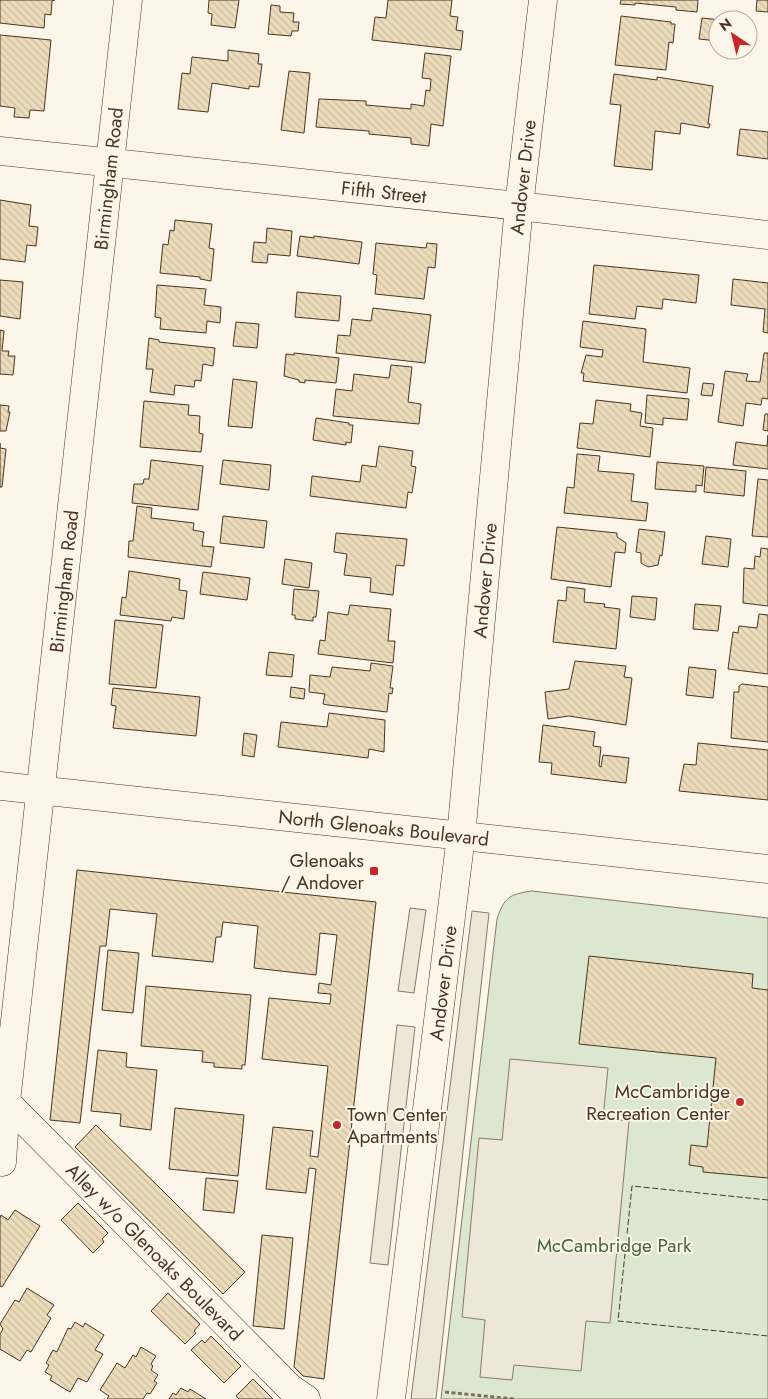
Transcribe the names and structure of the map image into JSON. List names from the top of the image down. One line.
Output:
{"streets":{"street":["Andover Drive","Birmingham Road","Fifth Street","North Glenoaks Boulevard","Alley w/o Glenoaks Boulevard"]},"crossings":[["Andover Drive","Fifth Street"],["Andover Drive","North Glenoaks Boulevard"],["Birmingham Road","Fifth Street"],["Birmingham Road","North Glenoaks Boulevard"],["Birmingham Road","Alley w/o Glenoaks Boulevard"]],"parks":["McCambridge Park"],"places":{"transit":["Glenoaks / Andover"],"other":["McCambridge Recreation Center","Town Center Apartments"]},"north":"top left"}
